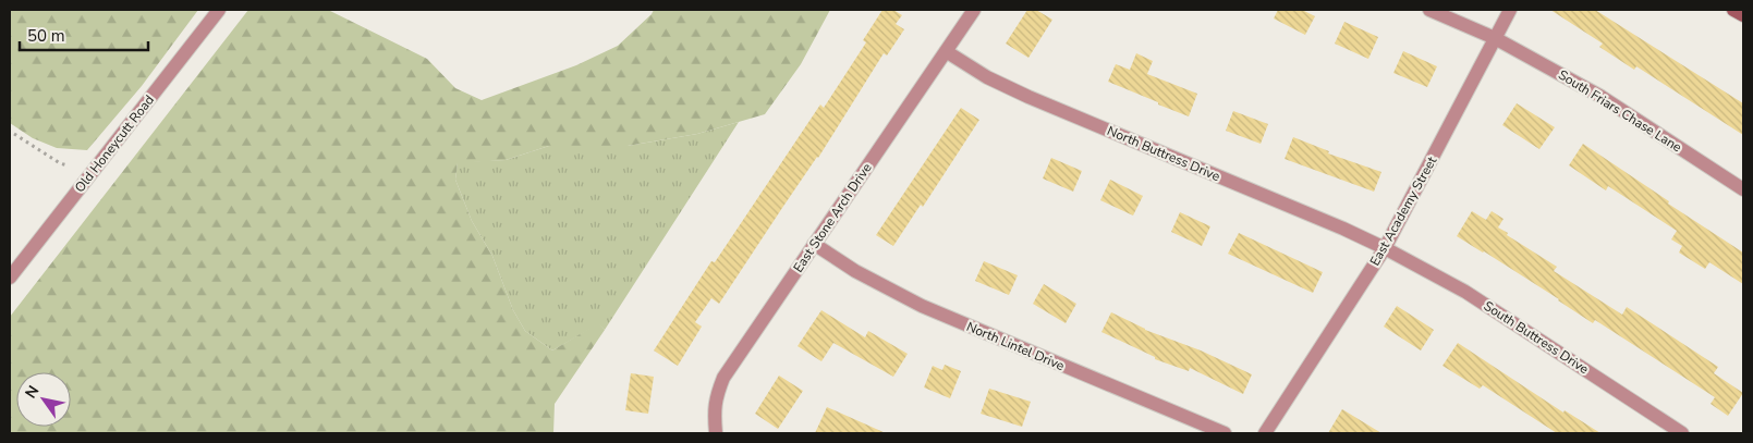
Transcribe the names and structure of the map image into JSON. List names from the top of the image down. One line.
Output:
{"streets":{"street":["South Friars Chase Lane","Old Honeycutt Road","North Buttress Drive","East Academy Street","East Stone Arch Drive","South Buttress Drive","North Lintel Drive"]},"crossings":[["South Friars Chase Lane","East Academy Street"],["North Buttress Drive","East Academy Street"],["North Buttress Drive","East Stone Arch Drive"],["North Buttress Drive","South Buttress Drive"],["East Academy Street","South Buttress Drive"],["East Stone Arch Drive","North Lintel Drive"]],"scale_bar":"50 m","north":"top left"}
